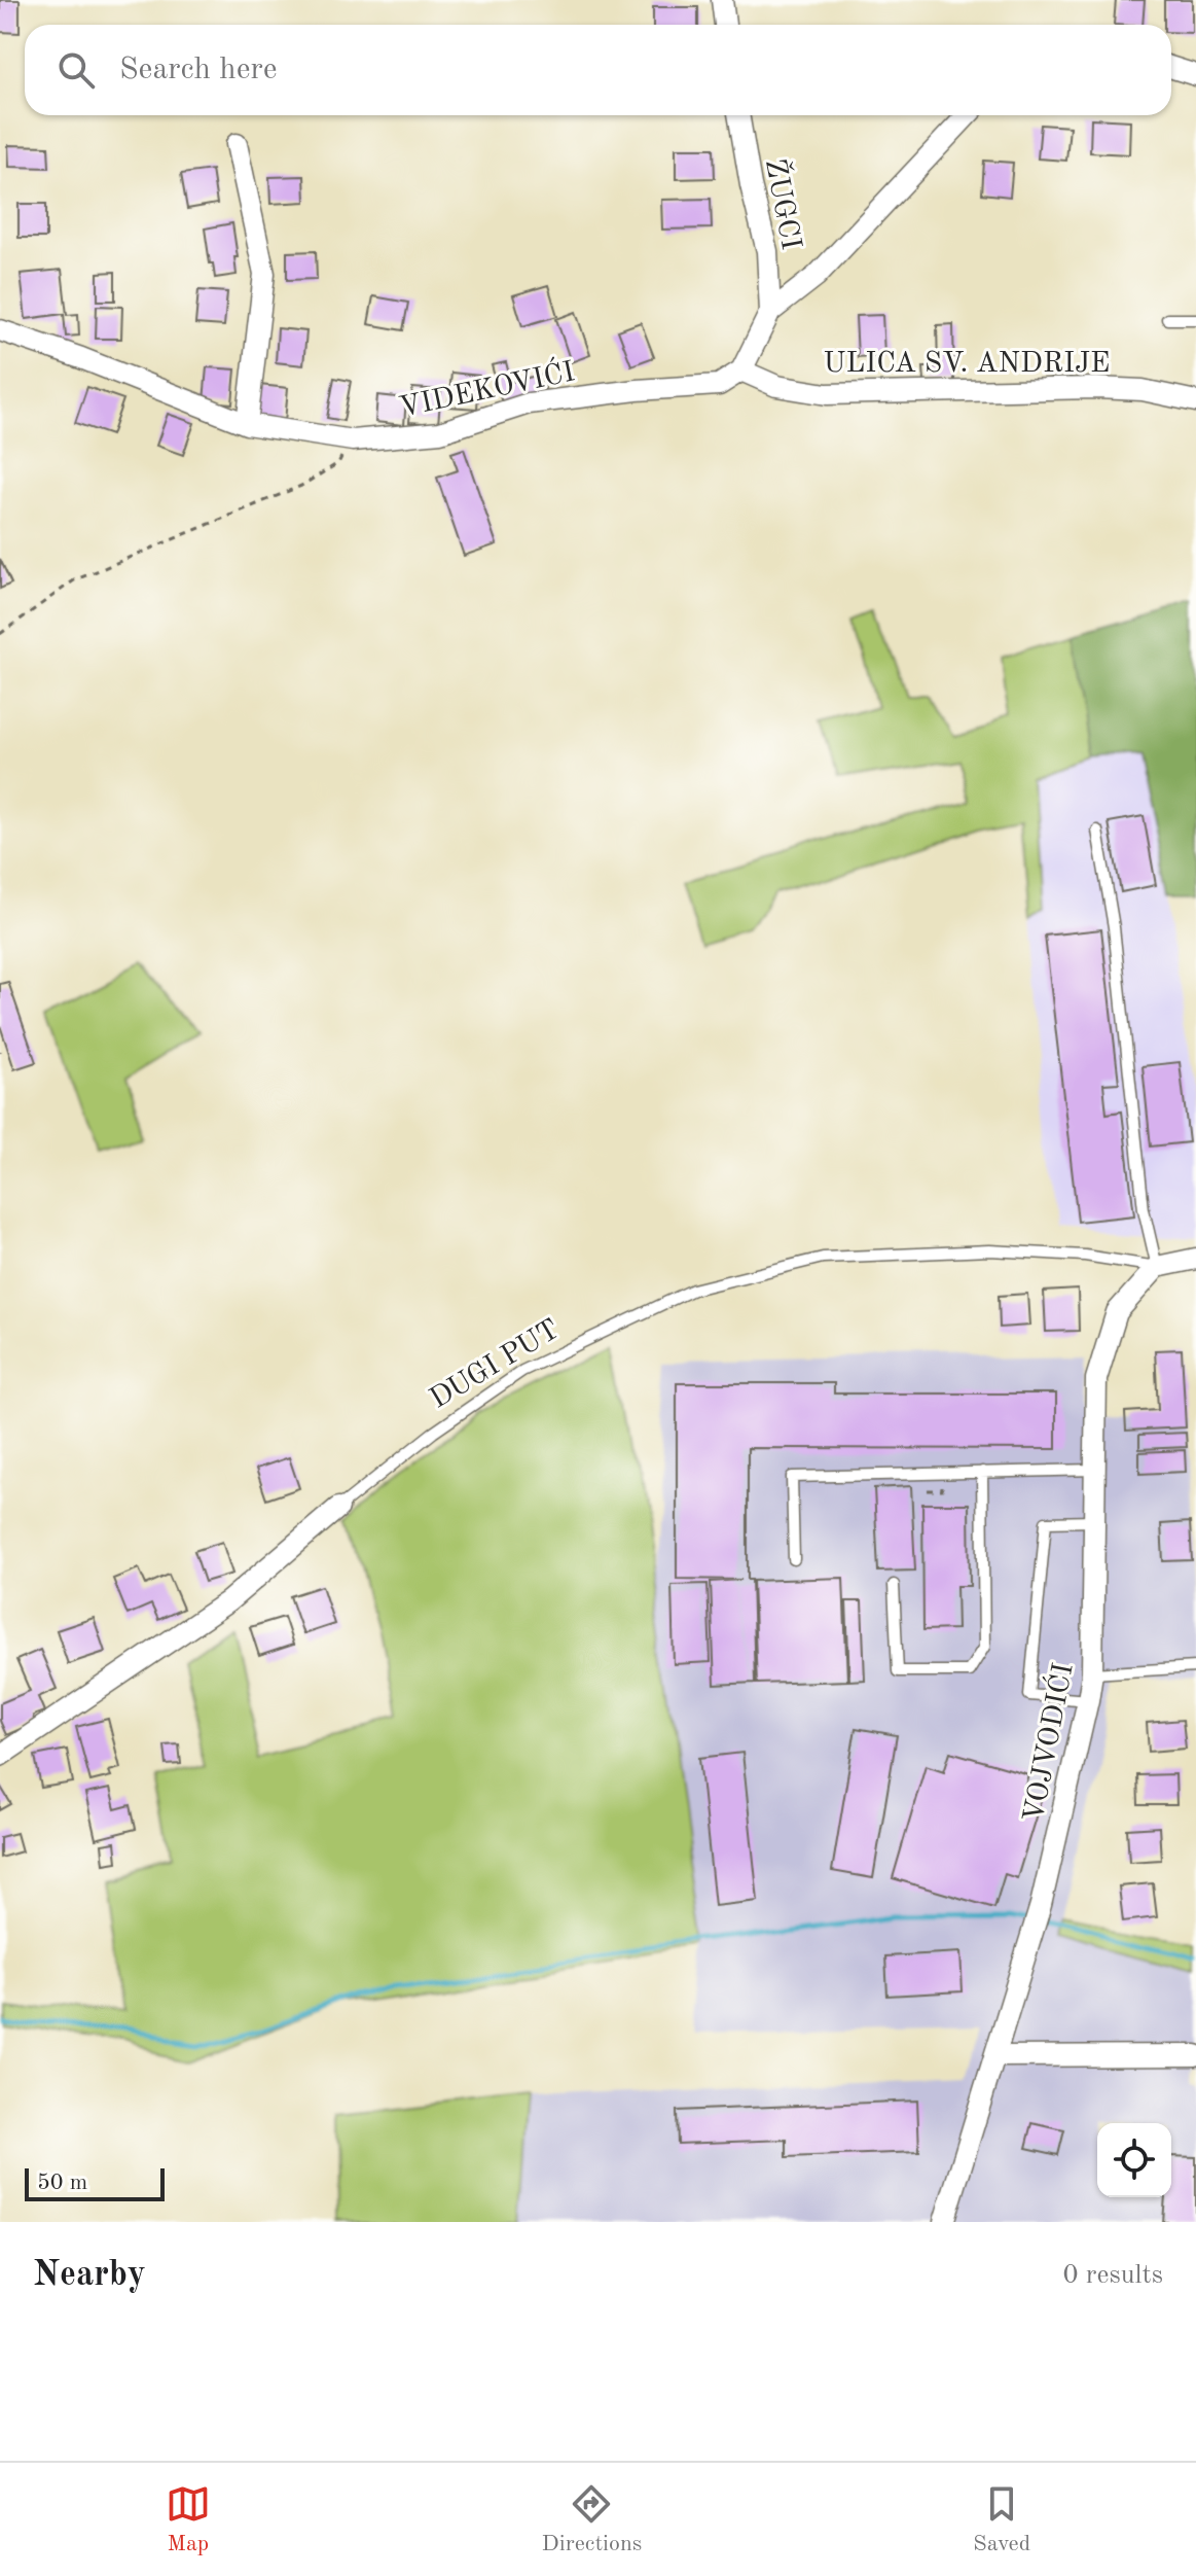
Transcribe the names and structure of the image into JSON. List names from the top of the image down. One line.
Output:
{"streets":{"street":["ŽUGCI","ULICA SV. ANDRIJE","VIDEKOVIĆI","DUGI PUT","VOJVODIĆI"]},"crossings":[["ULICA SV. ANDRIJE","VIDEKOVIĆI"],["DUGI PUT","VOJVODIĆI"]],"scale_bar":"50 m","page":{"search":"Search here","scale":"50 m","heading":["Nearby","0 results"],"nav":["Map","Directions","Saved"]}}
